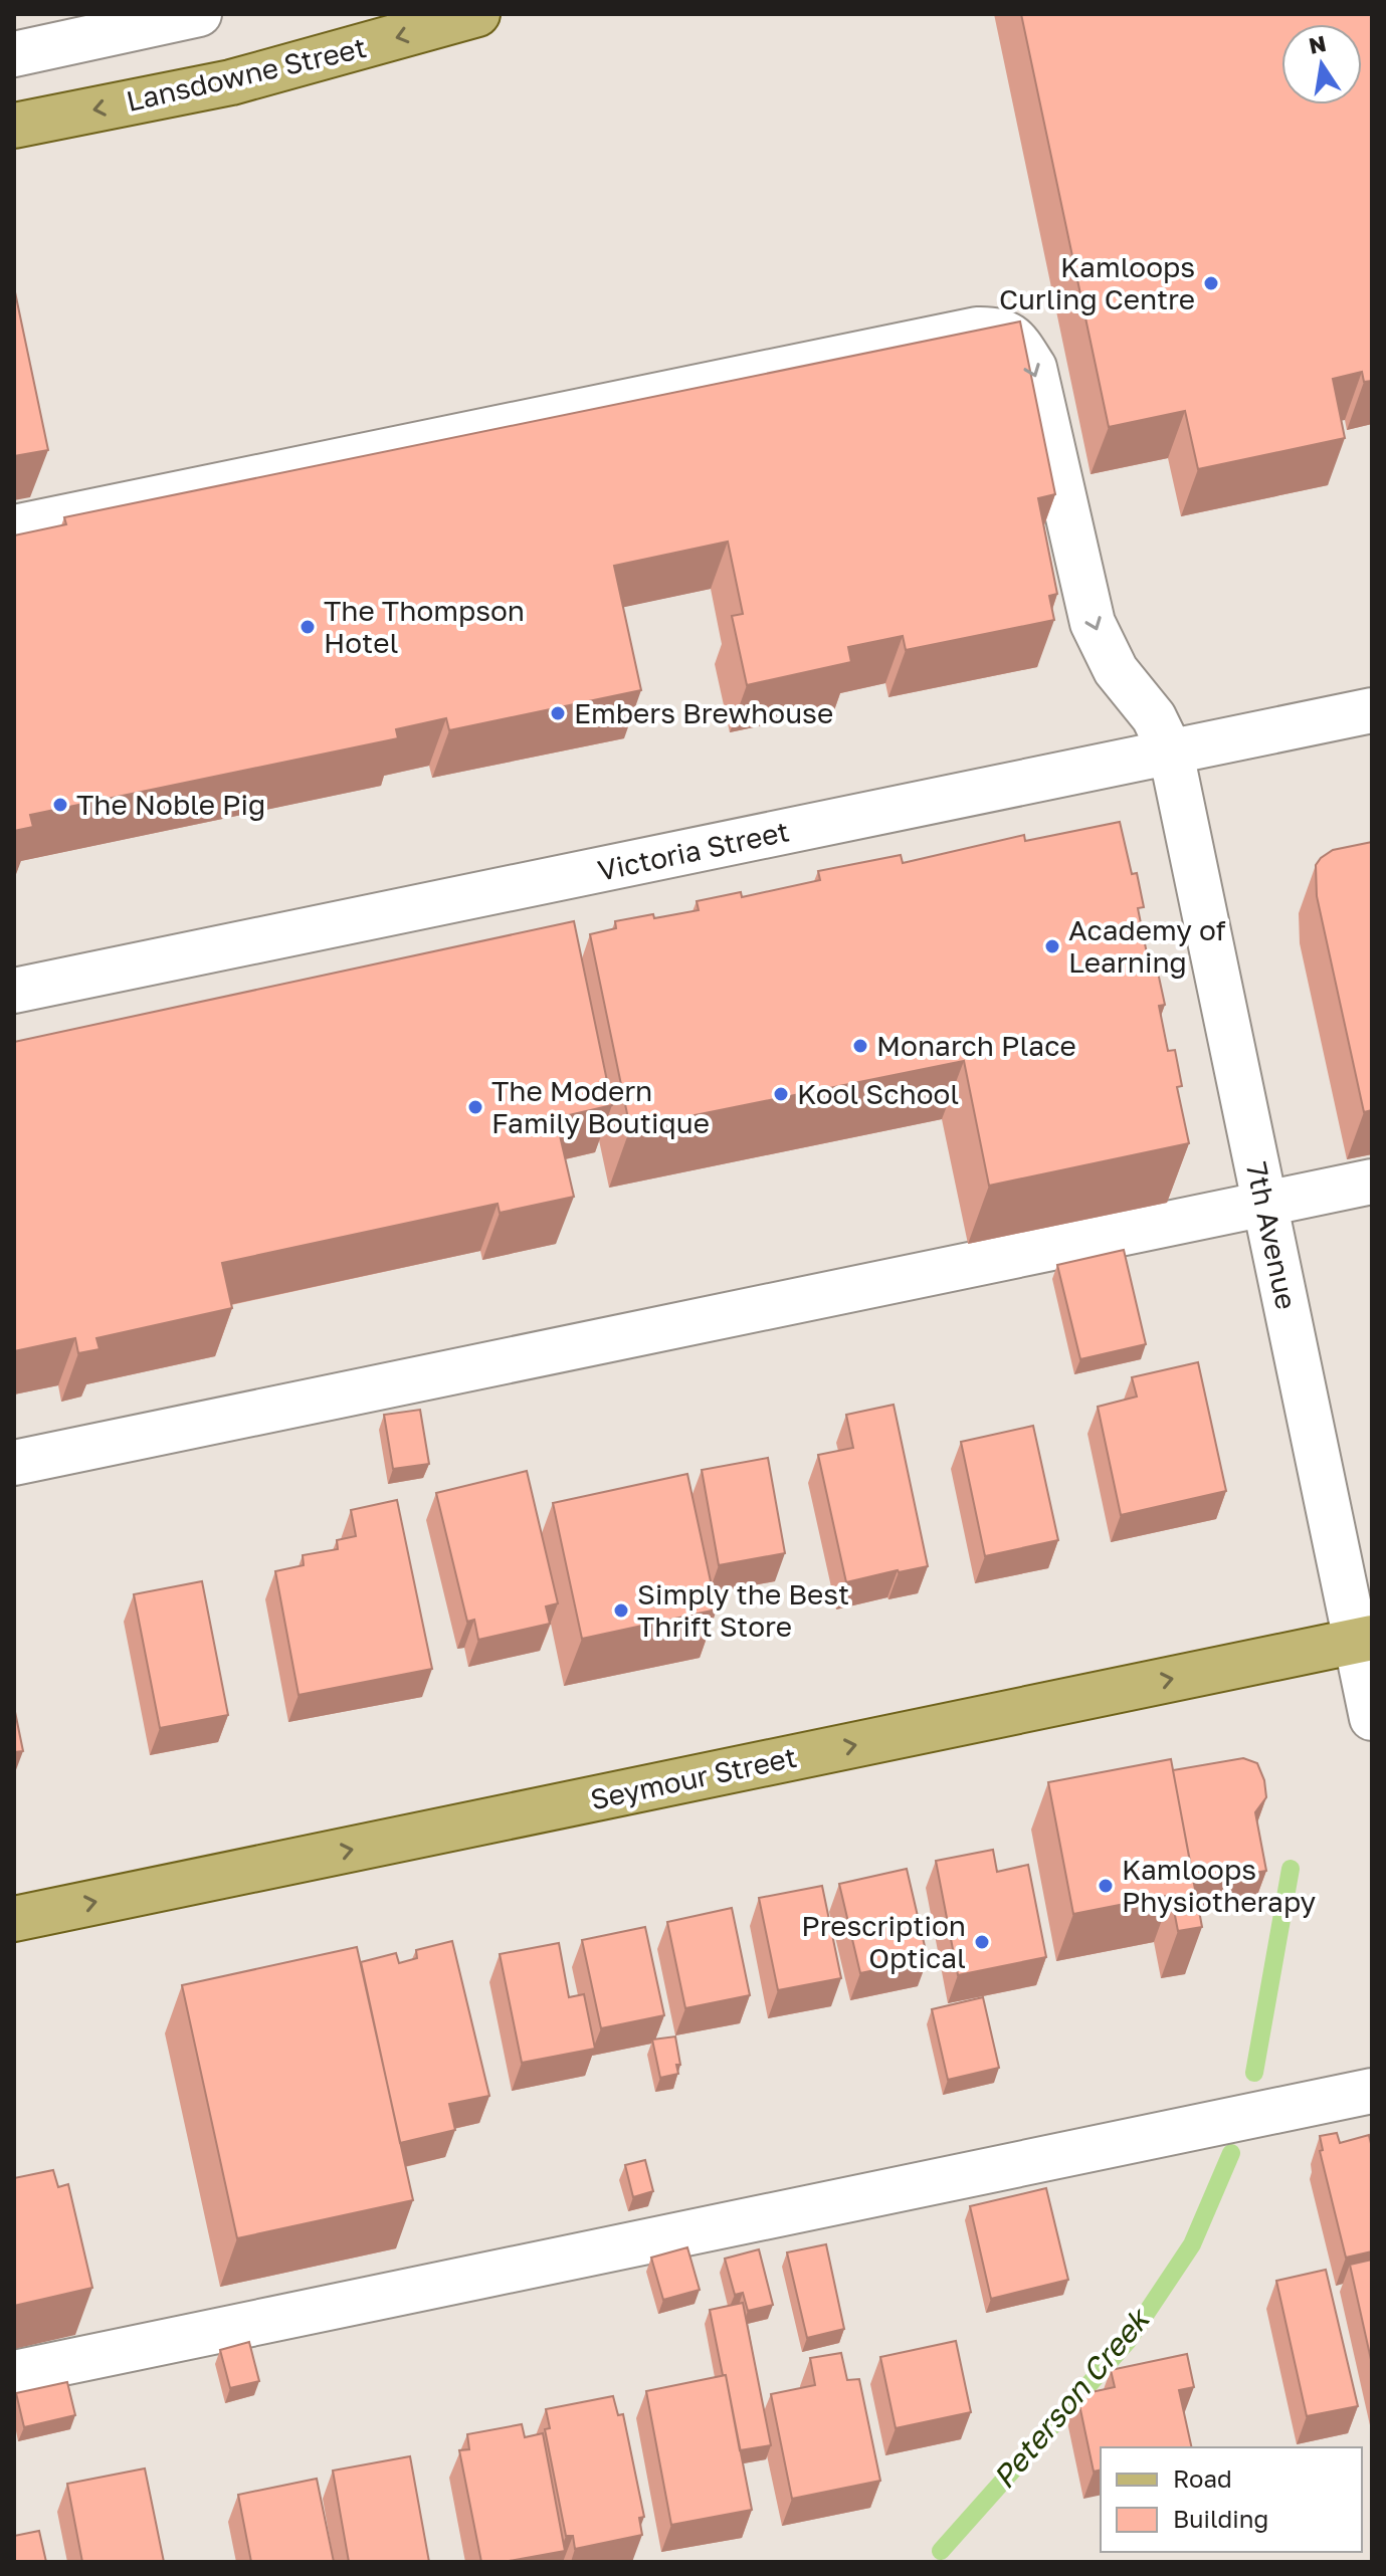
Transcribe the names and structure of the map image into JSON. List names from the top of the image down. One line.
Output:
{"streets":{"main road":["Lansdowne Street","Seymour Street"],"street":["Victoria Street","7th Avenue"]},"crossings":[["Victoria Street","7th Avenue"],["7th Avenue","Seymour Street"]],"one_way":["Lansdowne Street","Seymour Street"],"water":["Peterson Creek"],"places":["Kamloops Curling Centre","The Thompson Hotel","Embers Brewhouse","The Noble Pig","Academy of Learning","Monarch Place","Kool School","The Modern Family Boutique","Simply the Best Thrift Store","Kamloops Physiotherapy","Prescription Optical"],"legend":["Road","Building"],"north":"top"}
